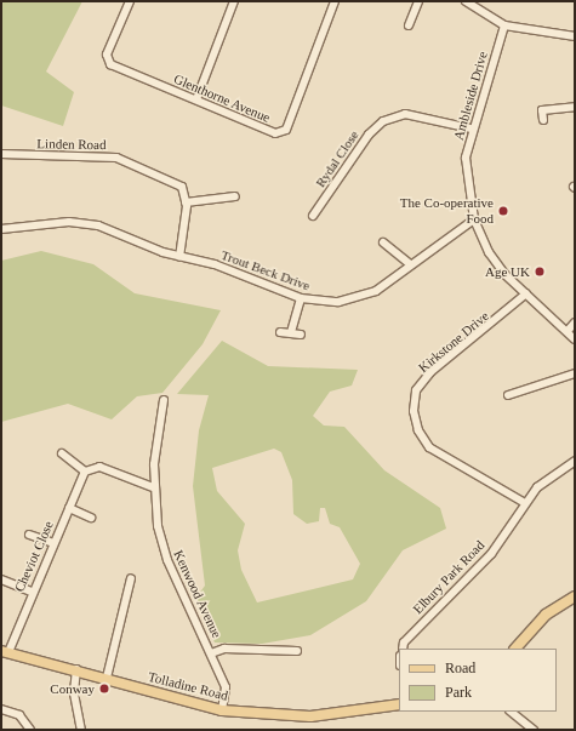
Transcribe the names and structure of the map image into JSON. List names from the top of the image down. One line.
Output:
{"streets":{"main road":["Tolladine Road"],"street":["Ambleside Drive","Glenthorne Avenue","Linden Road","Rydal Close","Trout Beck Drive","Kirkstone Drive","Cheviot Close","Elbury Park Road","Kenwood Avenue"]},"crossings":[["Ambleside Drive","Rydal Close"],["Ambleside Drive","Trout Beck Drive"],["Ambleside Drive","Kirkstone Drive"],["Kirkstone Drive","Elbury Park Road"],["Cheviot Close","Tolladine Road"],["Kenwood Avenue","Tolladine Road"]],"places":["The Co-operative Food","Age UK","Conway"],"legend":["Road","Park"]}
